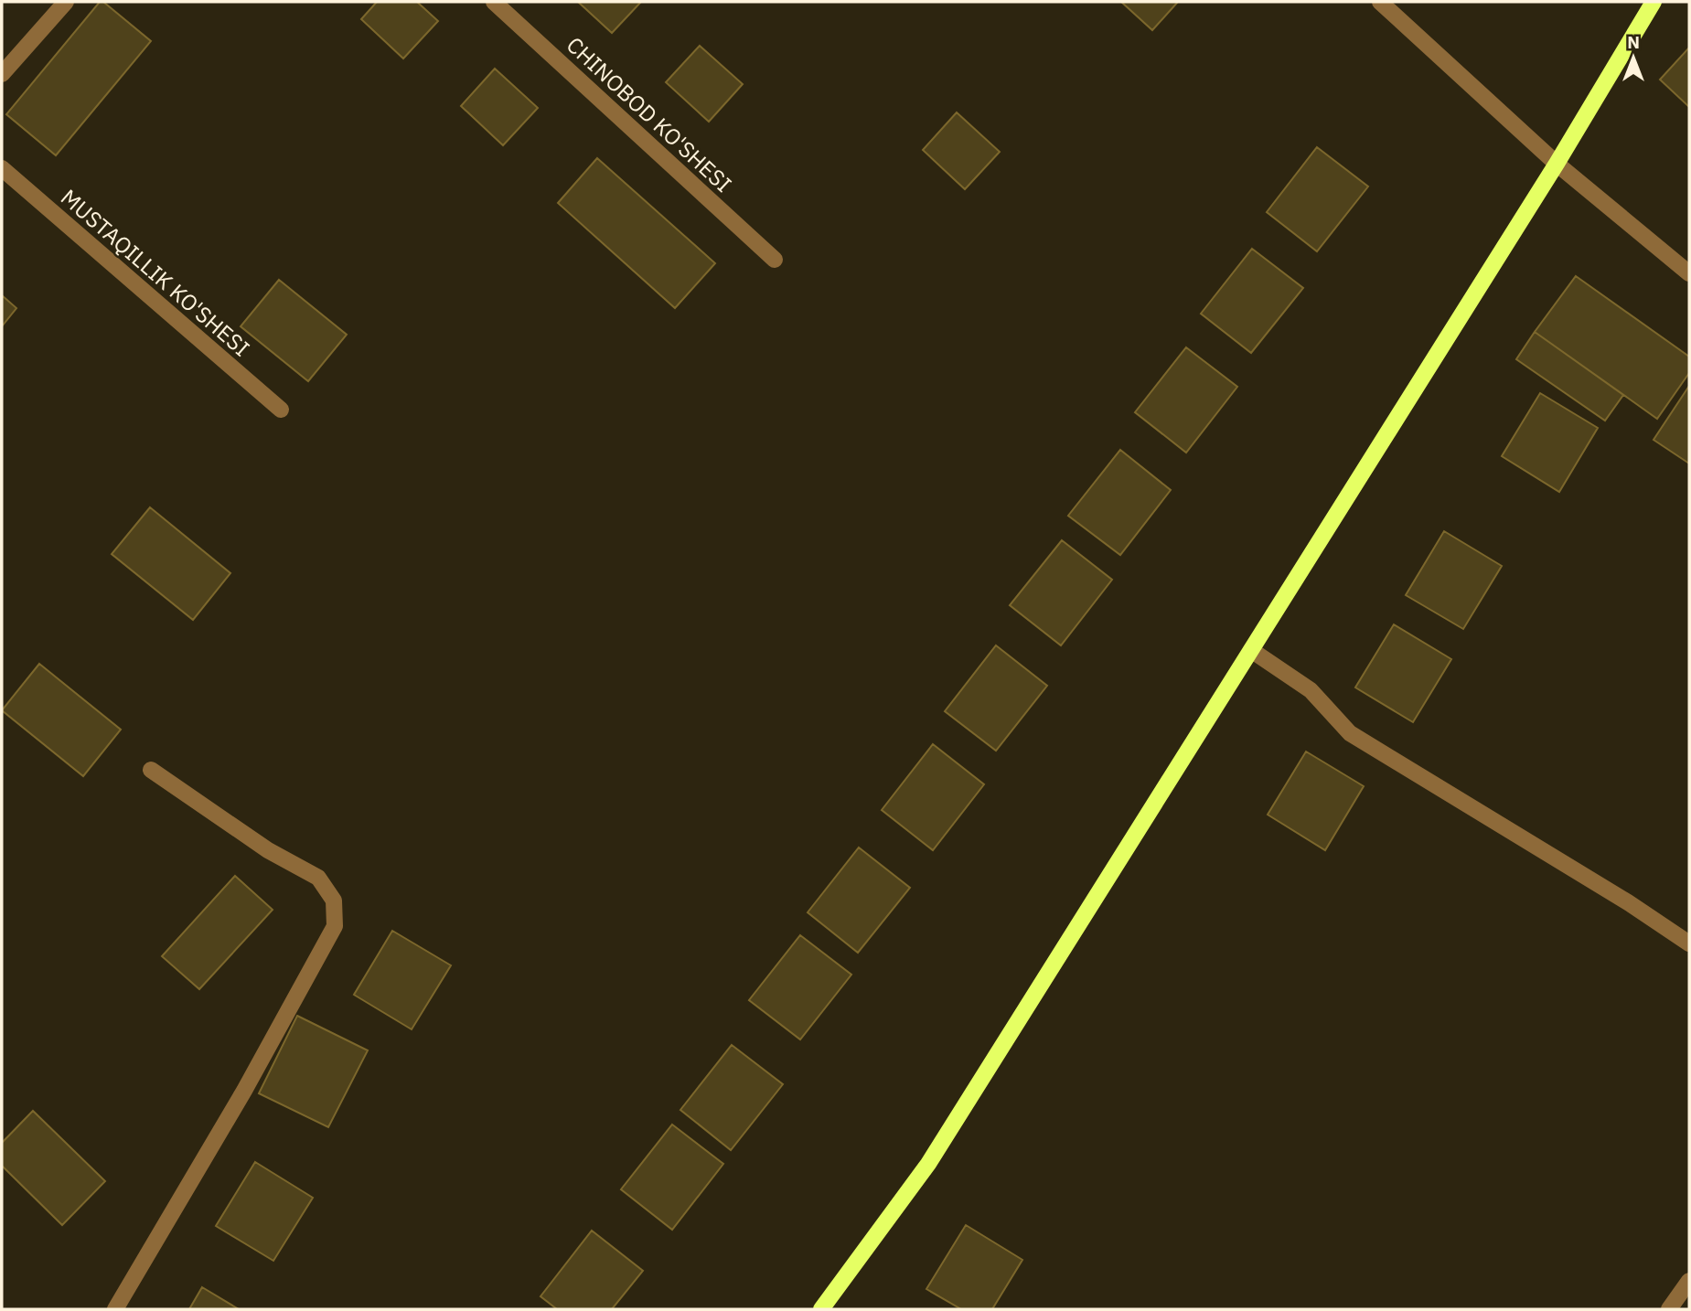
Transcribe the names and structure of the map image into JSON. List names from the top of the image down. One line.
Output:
{"streets":{"street":["CHINOBOD KO'SHESI","MUSTAQILLIK KO'SHESI"]},"north":"top"}
